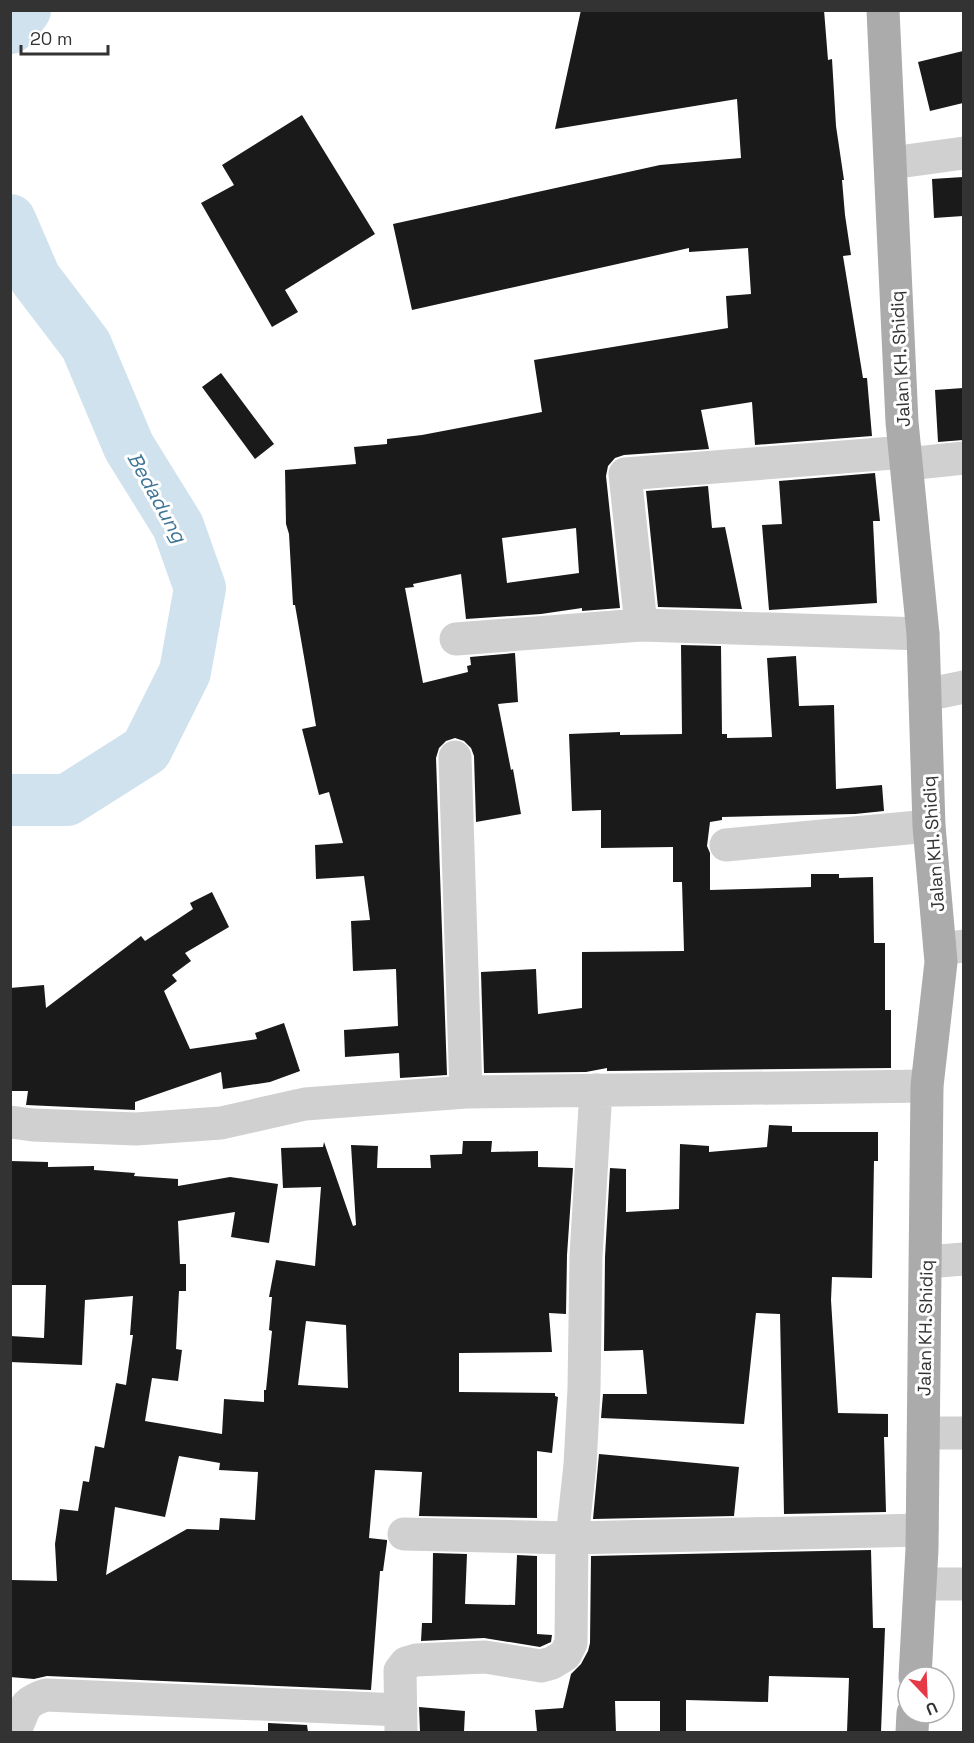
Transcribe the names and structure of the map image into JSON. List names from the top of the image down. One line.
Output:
{"streets":{"main road":["Jalan KH. Shidiq"]},"water":["Bedadung"],"scale_bar":"20 m","north":"bottom right"}
